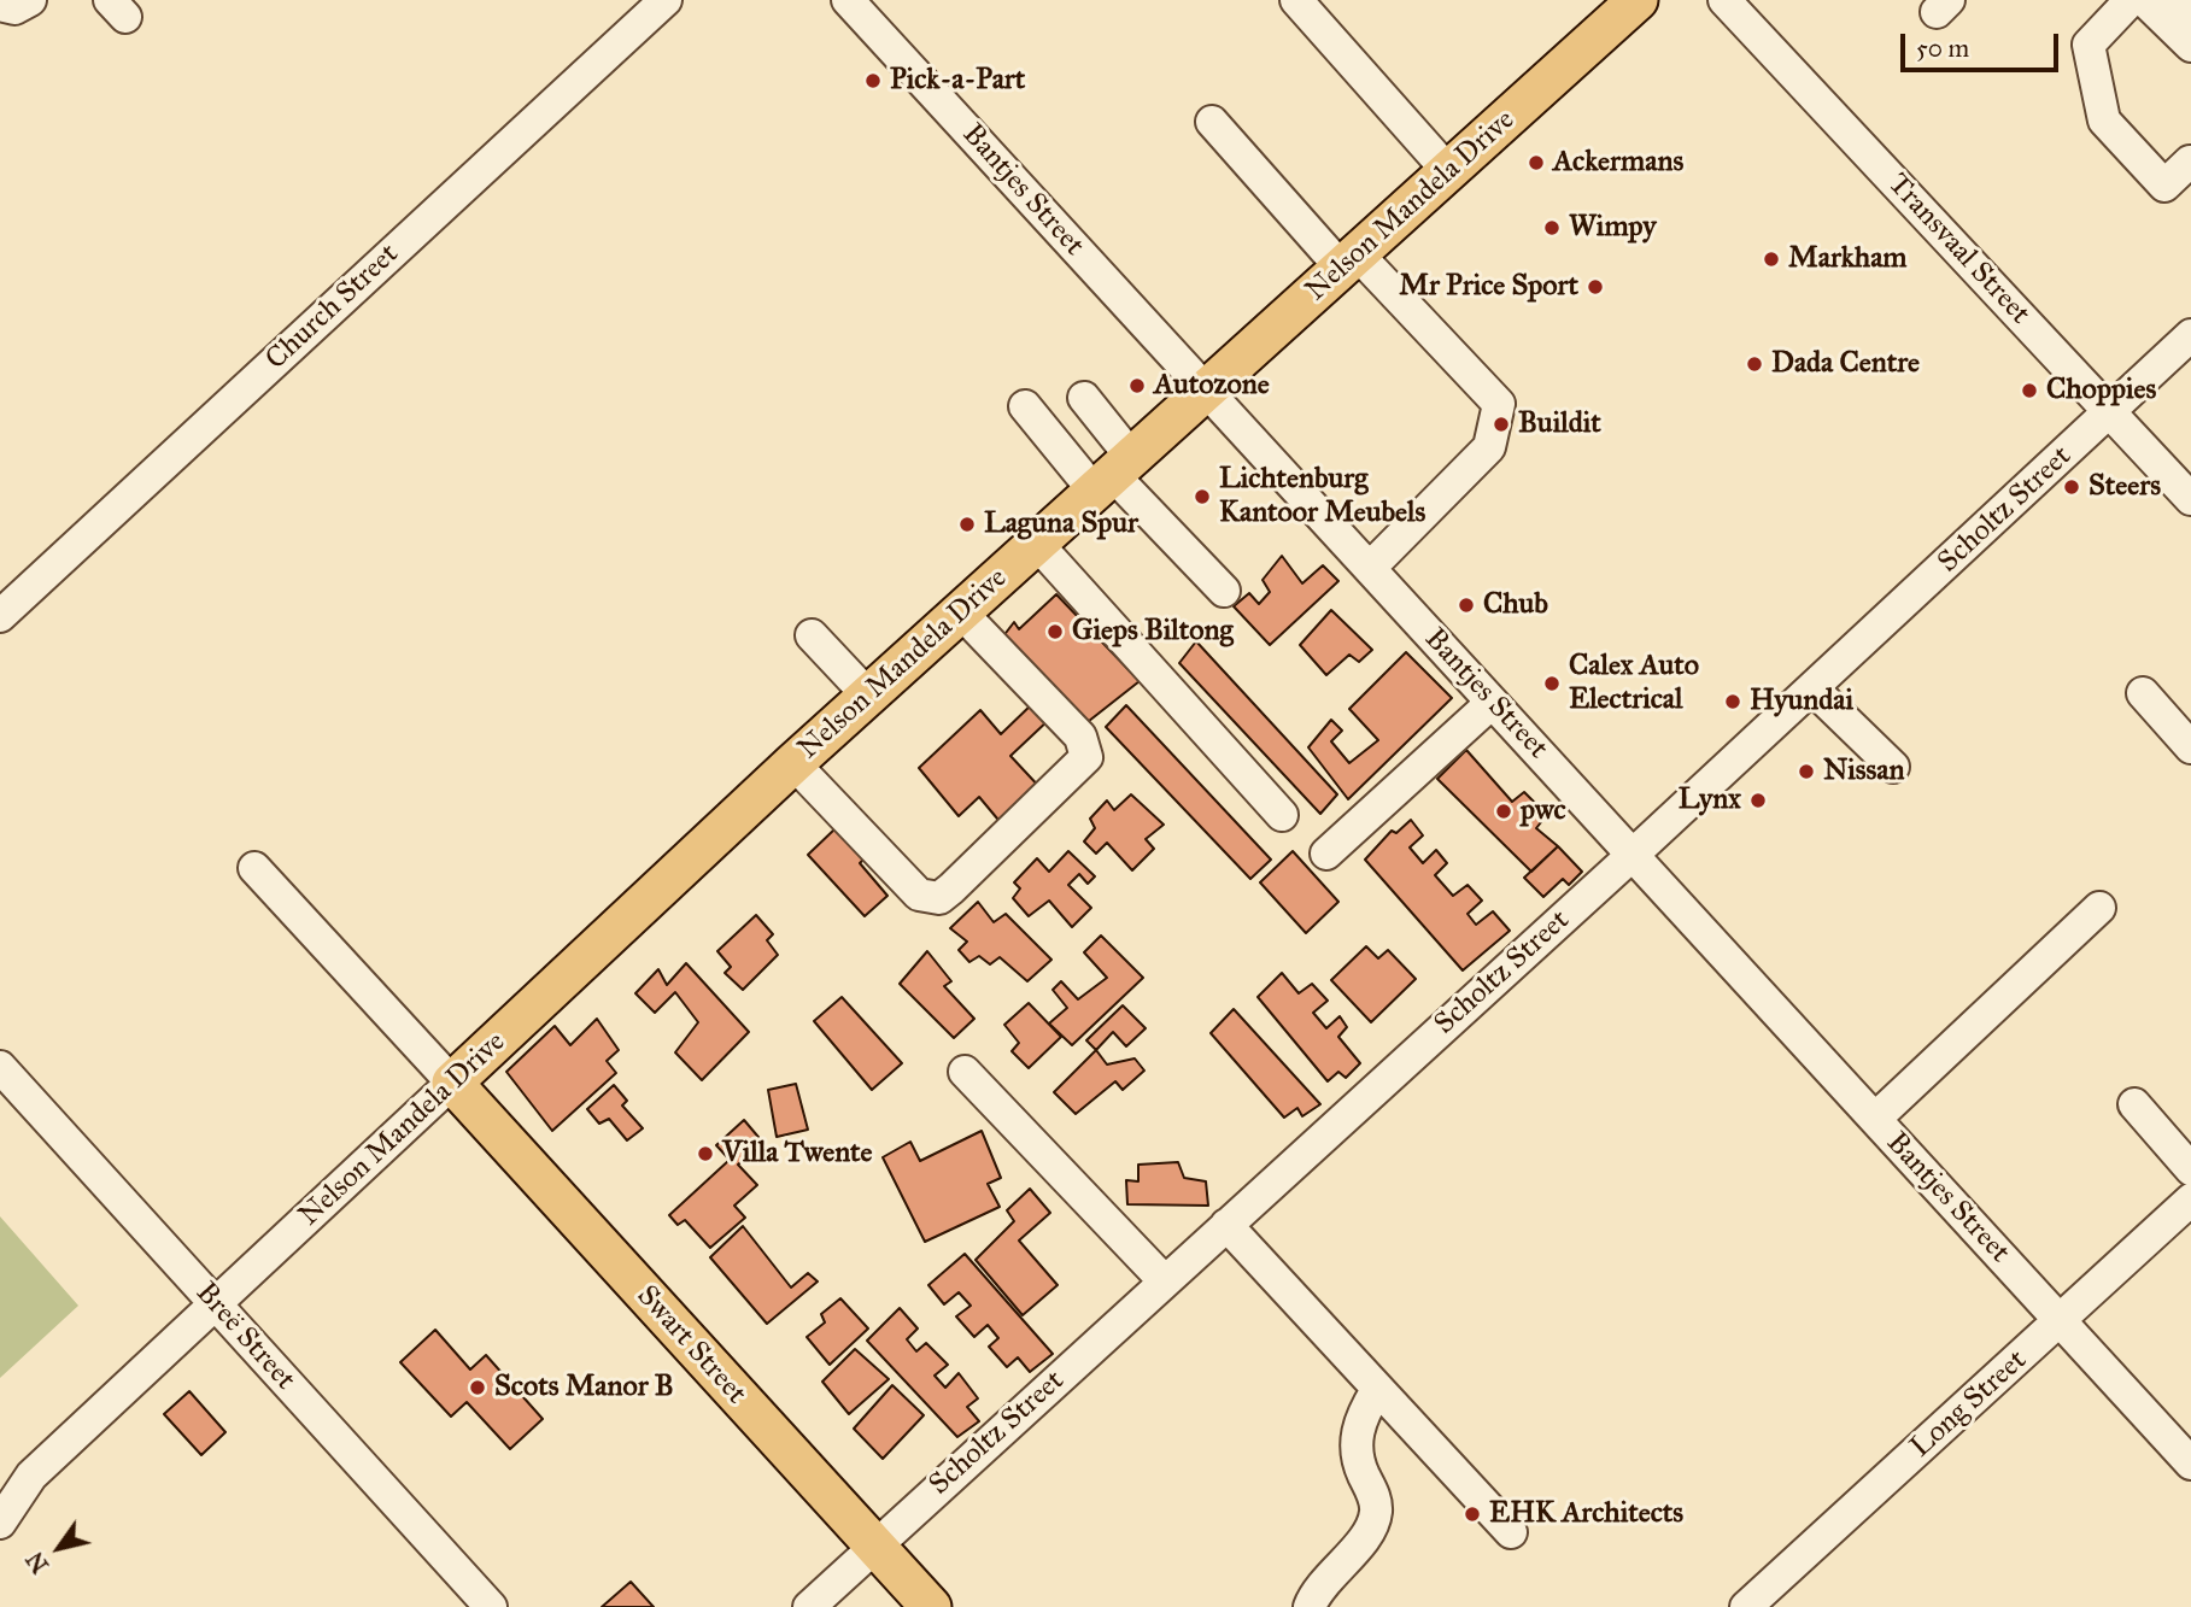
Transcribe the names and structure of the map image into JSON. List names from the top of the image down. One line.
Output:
{"streets":{"main road":["Nelson Mandela Drive","Swart Street"],"street":["Bantjes Street","Transvaal Street","Church Street","Scholtz Street","Breë Street","Long Street"]},"crossings":[["Bantjes Street","Nelson Mandela Drive"],["Bantjes Street","Scholtz Street"],["Bantjes Street","Long Street"],["Nelson Mandela Drive","Breë Street"],["Nelson Mandela Drive","Swart Street"],["Transvaal Street","Scholtz Street"],["Scholtz Street","Swart Street"]],"places":["Pick-a-Part","Ackermans","Wimpy","Markham","Mr Price Sport","Dada Centre","Autozone","Choppies","Buildit","Steers","Lichtenburg Kantoor Meubels","Laguna Spur","Chub","Gieps Biltong","Calex Auto Electrical","Hyundai","Nissan","Lynx","pwc","Villa Twente","Scots Manor B","EHK Architects"],"scale_bar":"50 m","north":"bottom left"}
